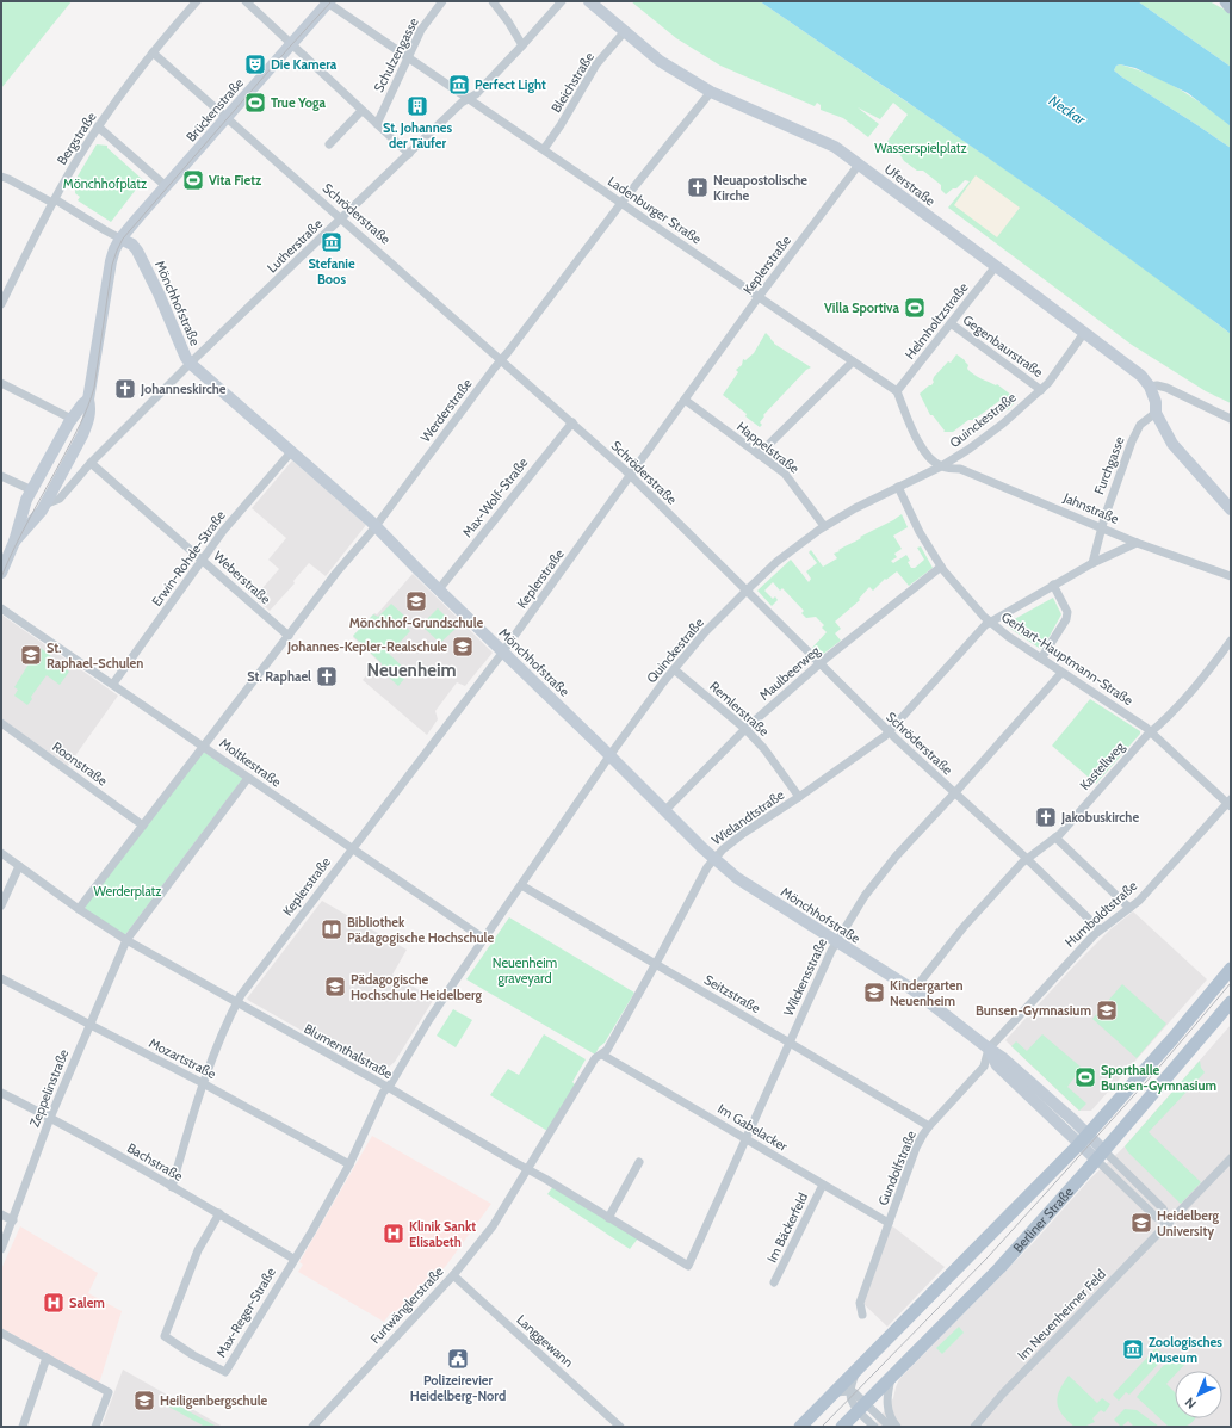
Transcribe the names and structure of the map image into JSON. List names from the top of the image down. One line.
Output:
{"streets":{"main road":["Berliner Straße"],"street":["Schulzengasse","Bleichstraße","Brückenstraße","Bergstraße","Uferstraße","Ladenburger Straße","Schröderstraße","Lutherstraße","Keplerstraße","Mönchhofstraße","Helmholtzstraße","Gegenbaurstraße","Werderstraße","Quinckestraße","Happelstraße","Furchgasse","Max-Wolf-Straße","Jahnstraße","Erwin-Rohde-Straße","Weberstraße","Gerhart-Hauptmann-Straße","Maulbeerweg","Remlerstraße","Moltkestraße","Roonstraße","Kastellweg","Wielandtstraße","Humboldtstraße","Wilckensstraße","Seitzstraße","Blumenthalstraße","Mozartstraße","Zeppelinstraße","Im Gabelacker","Bachstraße","Gundolfstraße","Im Bäckerfeld","Furtwänglerstraße","Max-Reger-Straße","Im Neuenheimer Feld","Langgewann"]},"crossings":[["Schulzengasse","Ladenburger Straße"],["Bleichstraße","Uferstraße"],["Bleichstraße","Ladenburger Straße"],["Brückenstraße","Ladenburger Straße"],["Brückenstraße","Schröderstraße"],["Brückenstraße","Lutherstraße"],["Brückenstraße","Mönchhofstraße"],["Bergstraße","Schröderstraße"],["Uferstraße","Keplerstraße"],["Uferstraße","Helmholtzstraße"],["Uferstraße","Werderstraße"],["Uferstraße","Quinckestraße"],["Uferstraße","Furchgasse"],["Ladenburger Straße","Lutherstraße"],["Ladenburger Straße","Keplerstraße"],["Ladenburger Straße","Helmholtzstraße"],["Ladenburger Straße","Werderstraße"],["Schröderstraße","Lutherstraße"],["Schröderstraße","Keplerstraße"],["Schröderstraße","Werderstraße"],["Schröderstraße","Quinckestraße"],["Schröderstraße","Max-Wolf-Straße"],["Schröderstraße","Maulbeerweg"],["Schröderstraße","Kastellweg"],["Schröderstraße","Wielandtstraße"],["Schröderstraße","Humboldtstraße"],["Schröderstraße","Wilckensstraße"],["Lutherstraße","Mönchhofstraße"],["Lutherstraße","Weberstraße"],["Keplerstraße","Mönchhofstraße"],["Keplerstraße","Happelstraße"],["Keplerstraße","Moltkestraße"],["Keplerstraße","Blumenthalstraße"],["Keplerstraße","Mozartstraße"],["Keplerstraße","Bachstraße"],["Mönchhofstraße","Werderstraße"],["Mönchhofstraße","Quinckestraße"],["Mönchhofstraße","Max-Wolf-Straße"],["Mönchhofstraße","Erwin-Rohde-Straße"],["Mönchhofstraße","Maulbeerweg"],["Mönchhofstraße","Kastellweg"],["Mönchhofstraße","Wielandtstraße"],["Mönchhofstraße","Humboldtstraße"],["Mönchhofstraße","Wilckensstraße"],["Mönchhofstraße","Gundolfstraße"],["Mönchhofstraße","Berliner Straße"],["Helmholtzstraße","Gegenbaurstraße"],["Gegenbaurstraße","Quinckestraße"],["Werderstraße","Weberstraße"],["Werderstraße","Moltkestraße"],["Quinckestraße","Happelstraße"],["Quinckestraße","Jahnstraße"],["Quinckestraße","Gerhart-Hauptmann-Straße"],["Quinckestraße","Remlerstraße"],["Quinckestraße","Moltkestraße"],["Quinckestraße","Seitzstraße"],["Quinckestraße","Blumenthalstraße"],["Quinckestraße","Max-Reger-Straße"],["Furchgasse","Jahnstraße"],["Furchgasse","Wielandtstraße"],["Jahnstraße","Wielandtstraße"],["Erwin-Rohde-Straße","Weberstraße"],["Erwin-Rohde-Straße","Moltkestraße"],["Gerhart-Hauptmann-Straße","Maulbeerweg"],["Gerhart-Hauptmann-Straße","Kastellweg"],["Gerhart-Hauptmann-Straße","Wielandtstraße"],["Gerhart-Hauptmann-Straße","Humboldtstraße"],["Gerhart-Hauptmann-Straße","Wilckensstraße"],["Maulbeerweg","Remlerstraße"],["Remlerstraße","Wielandtstraße"],["Wielandtstraße","Seitzstraße"],["Wielandtstraße","Blumenthalstraße"],["Wielandtstraße","Im Gabelacker"],["Wielandtstraße","Furtwänglerstraße"],["Humboldtstraße","Gundolfstraße"],["Wilckensstraße","Seitzstraße"],["Wilckensstraße","Blumenthalstraße"],["Wilckensstraße","Im Gabelacker"],["Seitzstraße","Gundolfstraße"],["Blumenthalstraße","Zeppelinstraße"],["Blumenthalstraße","Furtwänglerstraße"],["Blumenthalstraße","Max-Reger-Straße"],["Mozartstraße","Zeppelinstraße"],["Mozartstraße","Max-Reger-Straße"],["Zeppelinstraße","Bachstraße"],["Im Gabelacker","Gundolfstraße"],["Im Gabelacker","Im Bäckerfeld"],["Bachstraße","Max-Reger-Straße"],["Furtwänglerstraße","Langgewann"]],"districts":["Neuenheim"],"water":["Neckar"],"parks":["Wasserspielplatz","Mönchhofplatz","Werderplatz","Neuenheim graveyard"],"places":{"theatre":["Die Kamera"],"museum":["Perfect Light","Stefanie Boos","Zoologisches Museum"],"sports":["True Yoga","Vita Fietz","Villa Sportiva","Sporthalle Bunsen-Gymnasium"],"building":["St. Johannes der Täufer"],"church":["Neuapostolische Kirche","Johanneskirche","St. Raphael","Jakobuskirche"],"school or university":["Mönchhof-Grundschule","Johannes-Kepler-Realschule","St. Raphael-Schulen","Pädagogische Hochschule Heidelberg","Kindergarten Neuenheim","Bunsen-Gymnasium","Heidelberg University","Heiligenbergschule"],"library":["Bibliothek Pädagogische Hochschule"],"hospital":["Klinik Sankt Elisabeth","Salem"],"public building":["Polizeirevier Heidelberg-Nord"]},"north":"bottom left"}
